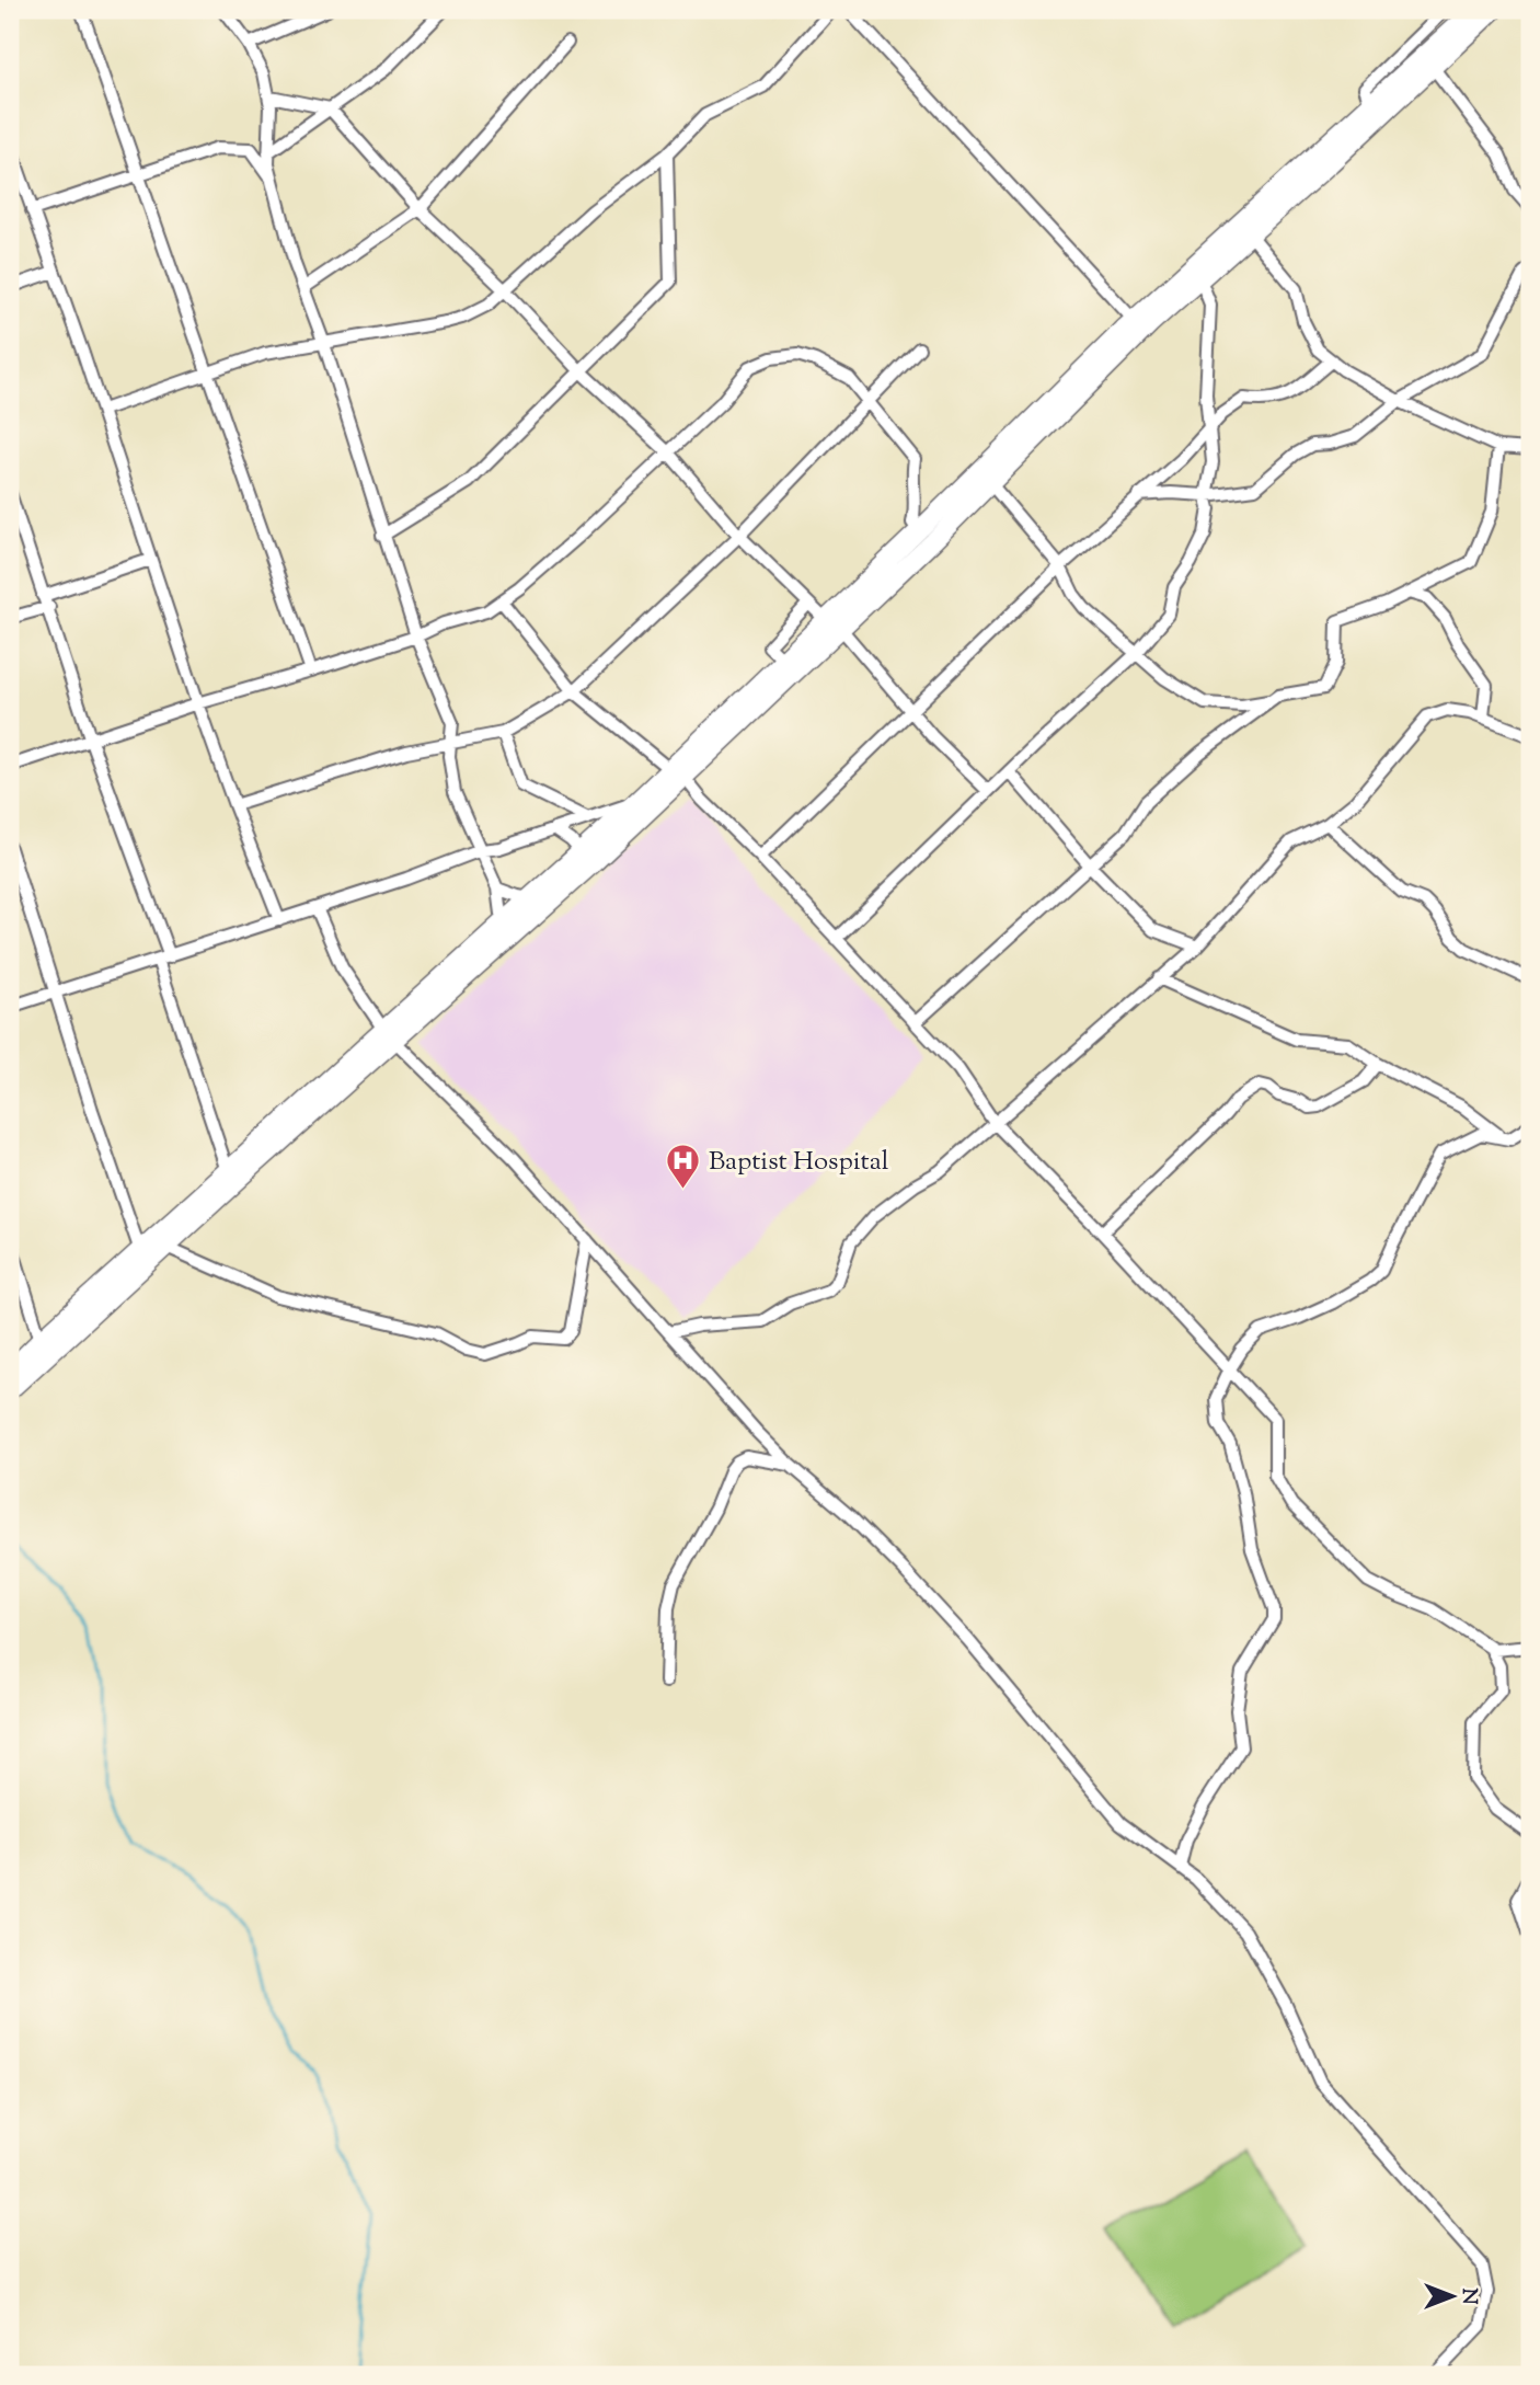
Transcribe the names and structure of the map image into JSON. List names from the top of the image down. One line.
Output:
{"places":{"hospital":["Baptist Hospital"]},"north":"right"}
